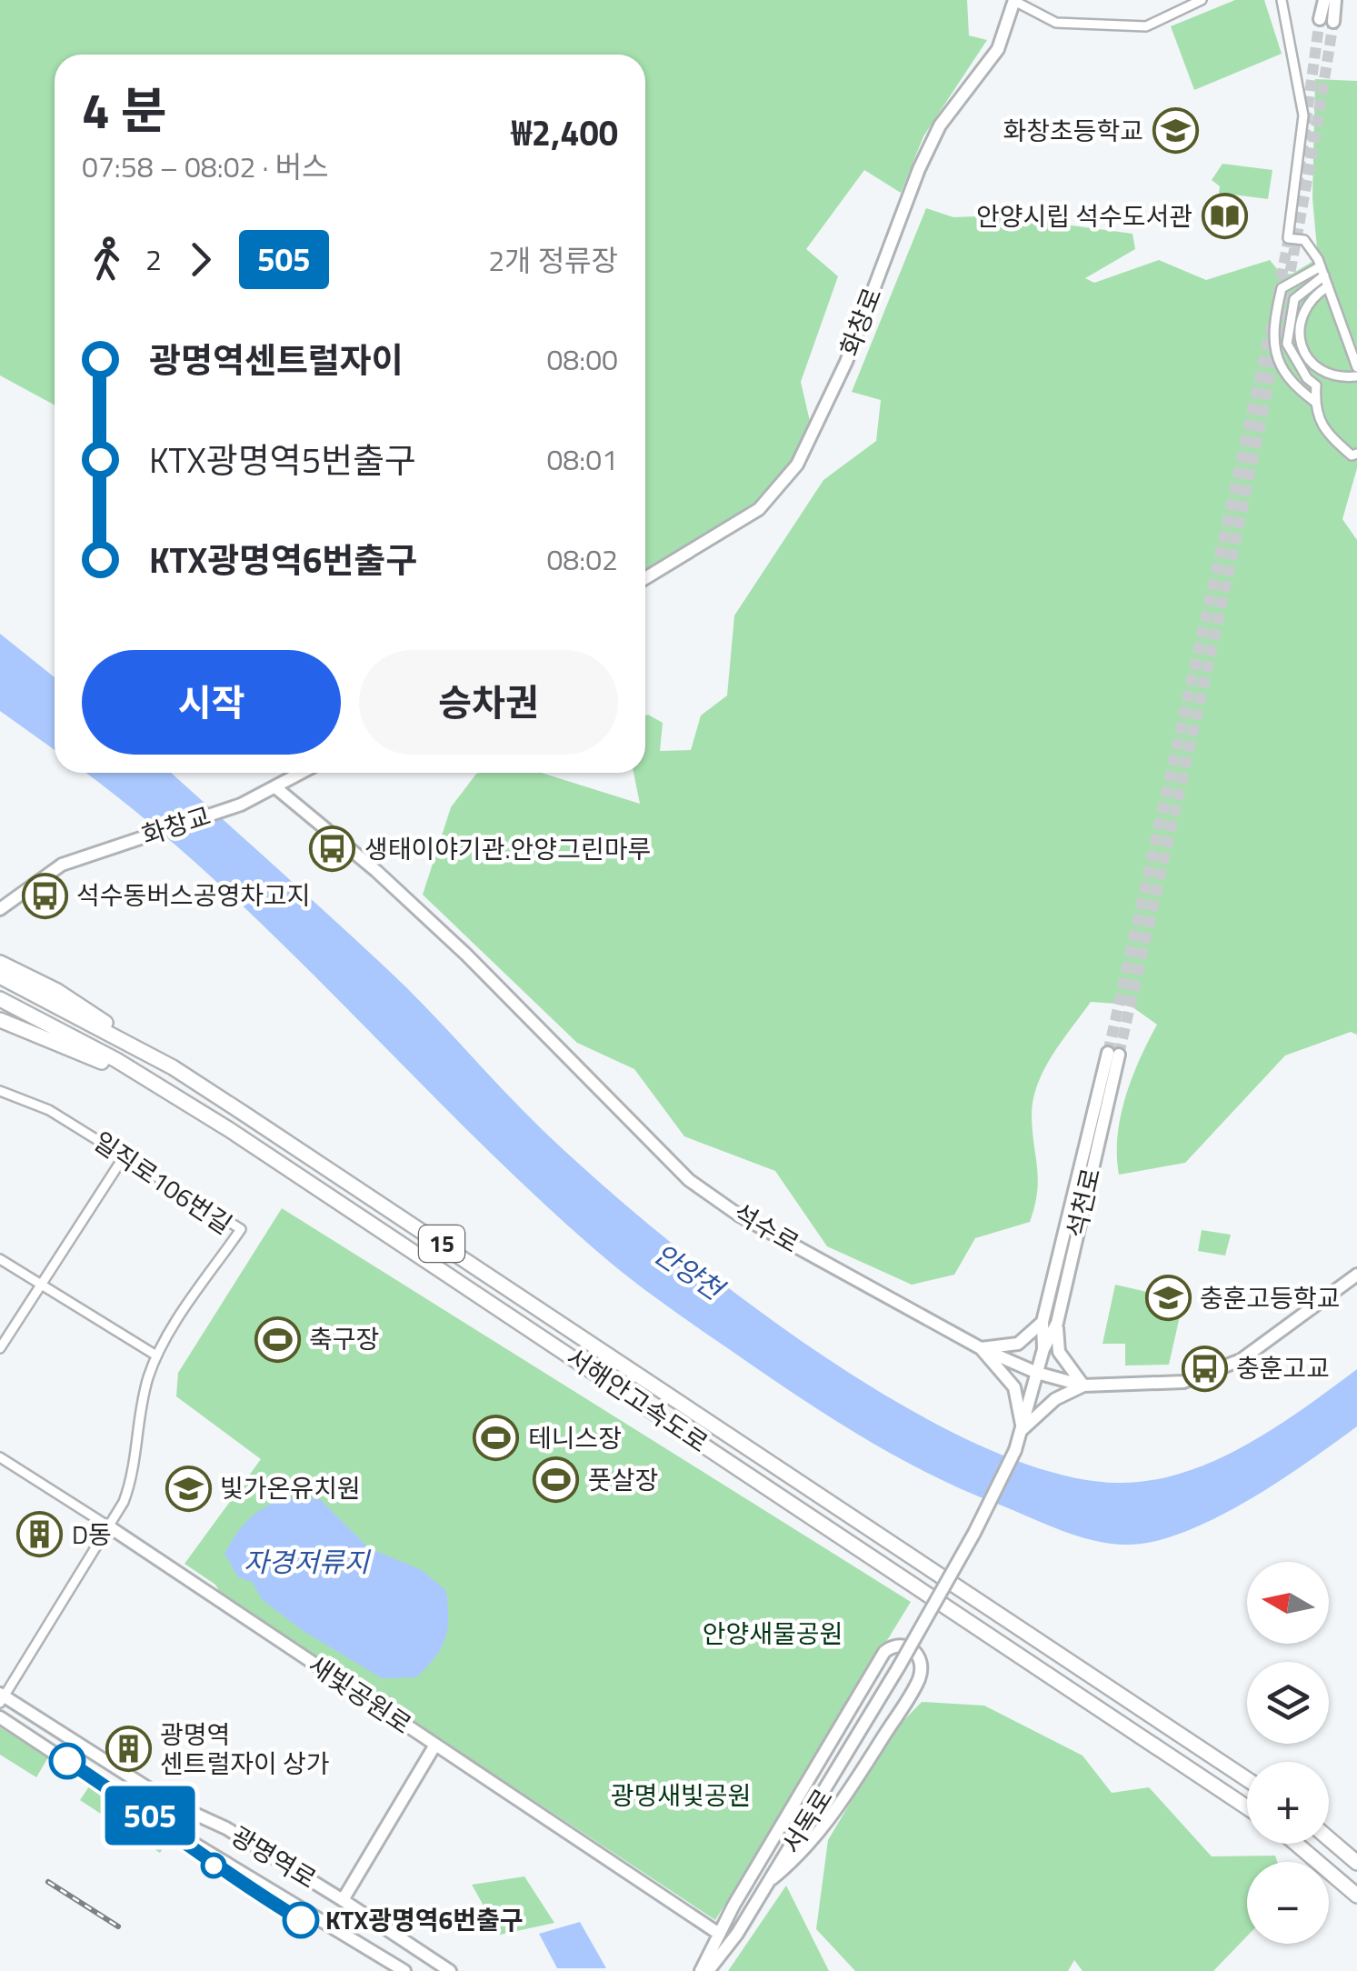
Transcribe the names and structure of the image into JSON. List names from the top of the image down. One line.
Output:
{"streets":{"highway":["15","서해안고속도로"],"street":["화창로","화창교","일직로106번길","석천로","석수로","새빛공원로","서독로","광명역로"]},"crossings":[["화창교","석수로"],["일직로106번길","새빛공원로"],["일직로106번길","광명역로"],["석천로","석수로"],["석천로","서독로"]],"water":["안양천","자경저류지"],"parks":["안양새물공원","광명새빛공원"],"places":{"school or university":["화창초등학교","충훈고등학교","빛가온유치원"],"library":["안양시립 석수도서관"],"bus stop":["생태이야기관.안양그린마루","석수동버스공영차고지","충훈고교"],"sports":["축구장","테니스장","풋살장"],"building":["D동","광명역 센트럴자이 상가"],"other":["KTX광명역6번출구"]},"lines":["bus line 505"],"north":"left","page":{"on_map":"505","heading":["4 분","07:58 – 08:02 · 버스","₩2,400"],"legs":["2","505","2개 정류장"],"list":[{"name":"광명역센트럴자이","value":"08:00"},{"name":"KTX광명역5번출구","value":"08:01"},{"name":"KTX광명역6번출구","value":"08:02"}],"buttons":["시작","승차권"],"map_buttons":["+","−"]}}
